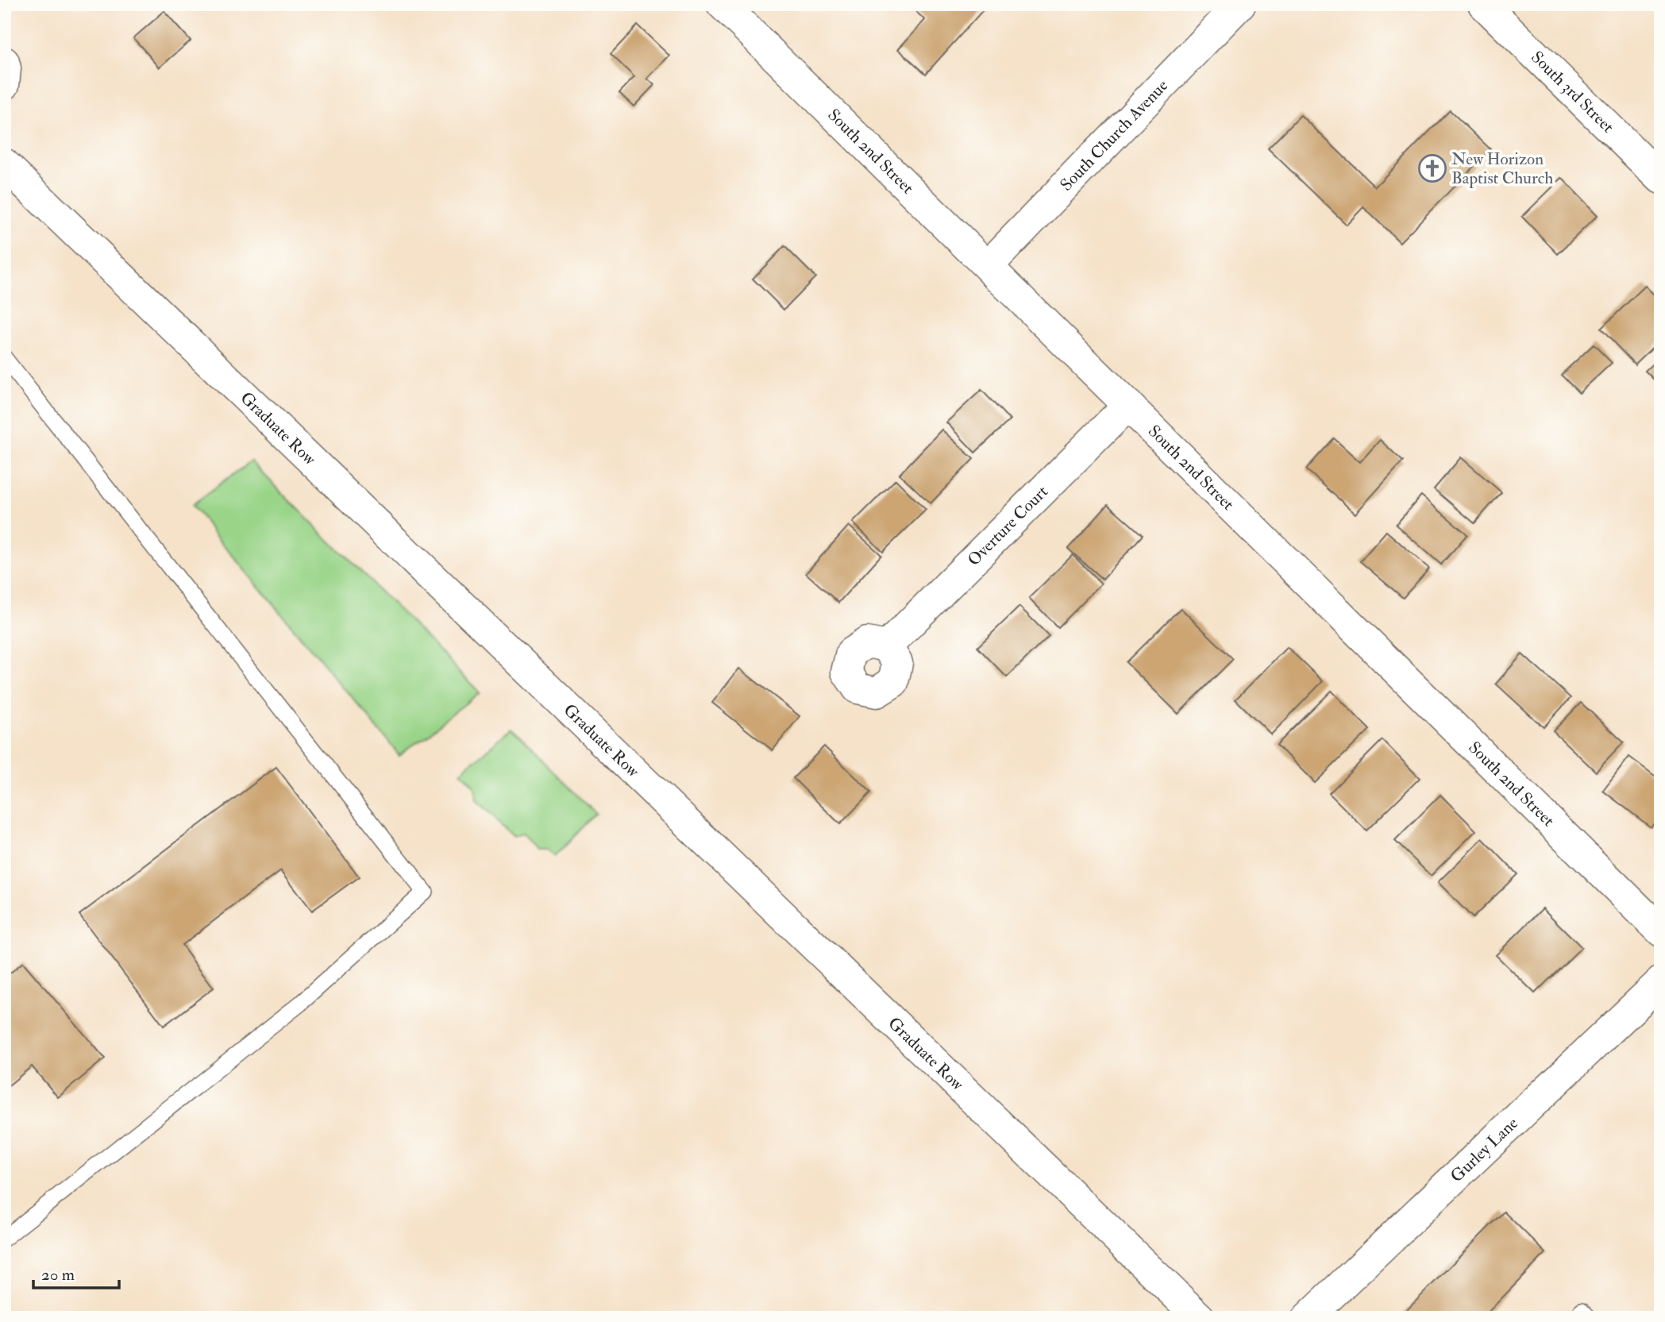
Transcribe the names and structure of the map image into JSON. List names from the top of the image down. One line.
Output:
{"streets":{"street":["South 3rd Street","South Church Avenue","South 2nd Street","Graduate Row","Overture Court","Gurley Lane"]},"crossings":[["South Church Avenue","South 2nd Street"],["South 2nd Street","Overture Court"]],"places":{"church":["New Horizon Baptist Church"]},"scale_bar":"20 m"}
